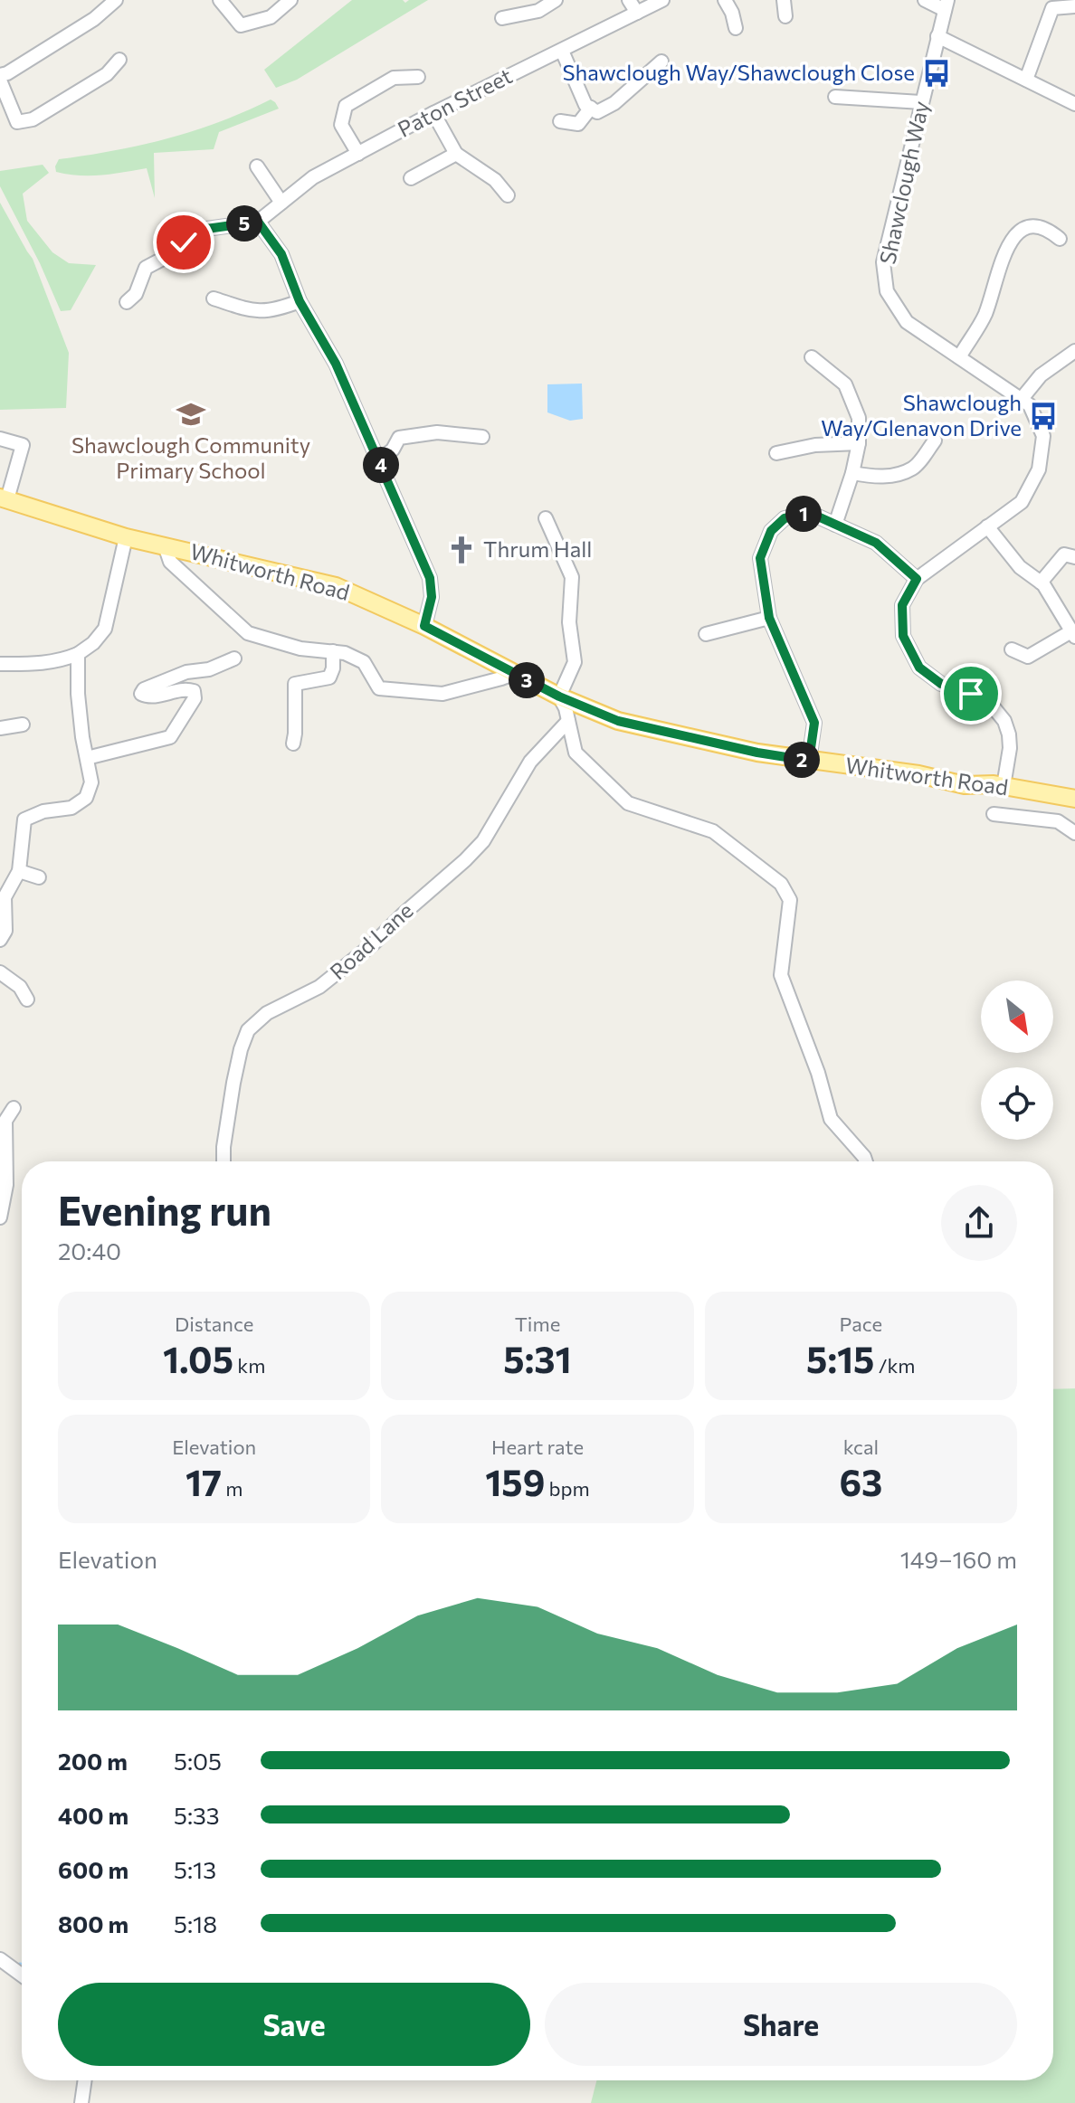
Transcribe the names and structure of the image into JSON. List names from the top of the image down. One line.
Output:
{"streets":{"main road":["Whitworth Road"],"street":["Paton Street","Shawclough Way","Road Lane"]},"crossings":[["Shawclough Way","Whitworth Road"]],"places":{"bus stop":["Shawclough Way/Shawclough Close","Shawclough Way/Glenavon Drive"],"school or university":["Shawclough Community Primary School"],"church":["Thrum Hall"]},"north":"bottom right","page":{"pins":["5","4","1","3","2"],"heading":["Evening run","20:40"],"stats":[["Distance","1.05 km"],["Time","5:31"],["Pace","5:15 /km"],["Elevation","17 m"],["Heart rate","159 bpm"],["kcal","63"]],"chart":["Elevation","149–160 m"],"list":[{"name":"200 m","note":"5:05"},{"name":"400 m","note":"5:33"},{"name":"600 m","note":"5:13"},{"name":"800 m","note":"5:18"}],"buttons":["Save","Share"]}}
